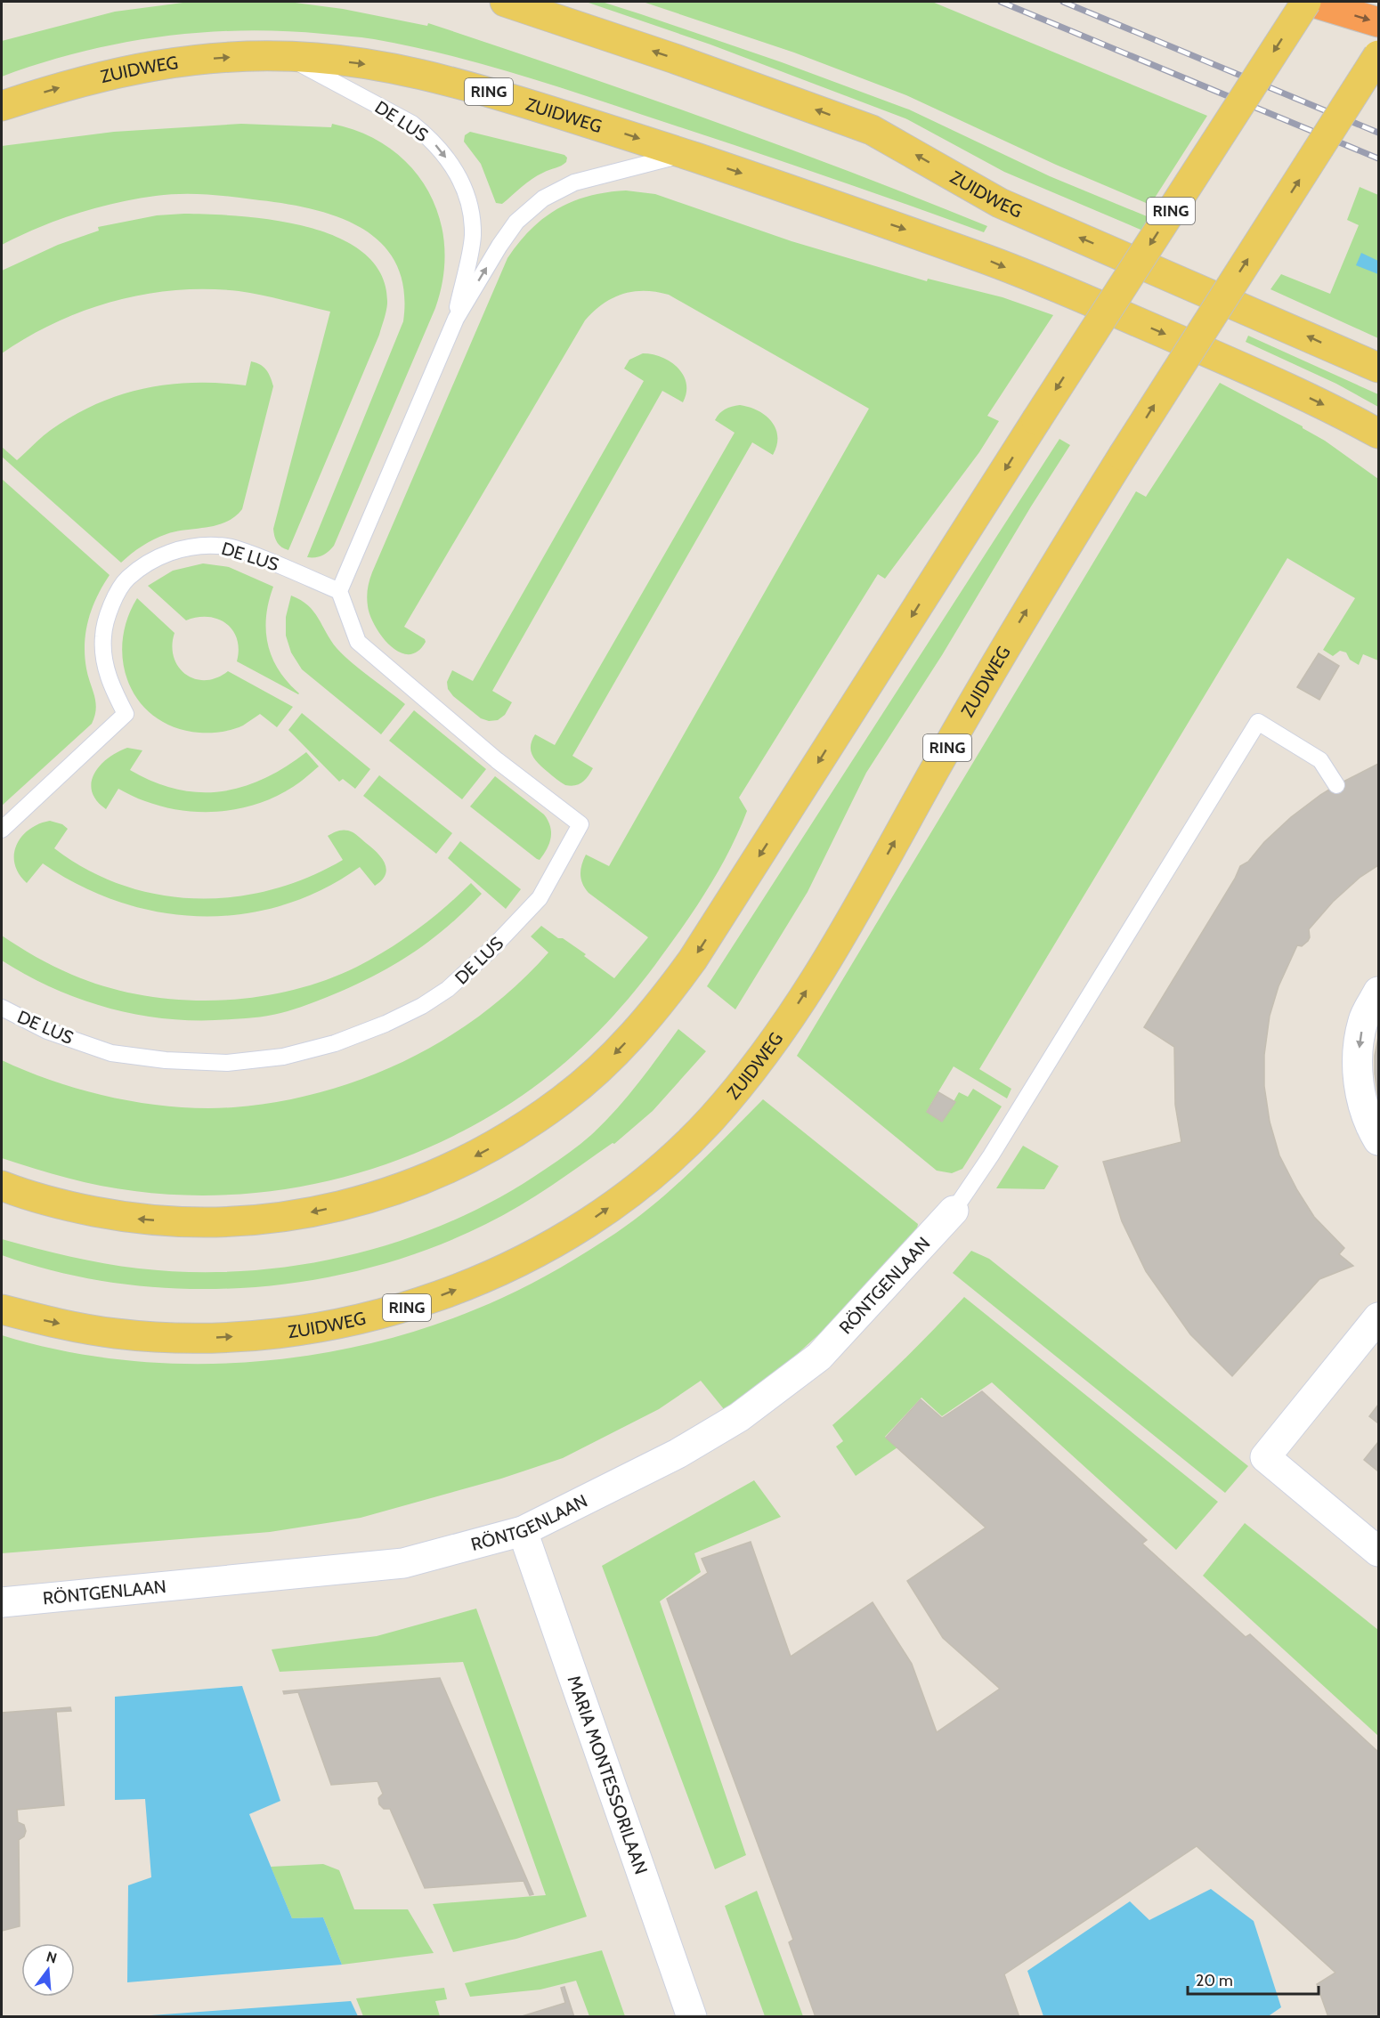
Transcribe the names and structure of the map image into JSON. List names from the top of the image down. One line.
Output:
{"streets":{"main road":["ZUIDWEG","RING"],"street":["RÖNTGENLAAN","MARIA MONTESSORILAAN"],"lane":["DE LUS"]},"crossings":[["ZUIDWEG","DE LUS"],["RÖNTGENLAAN","MARIA MONTESSORILAAN"]],"scale_bar":"20 m","north":"top"}
